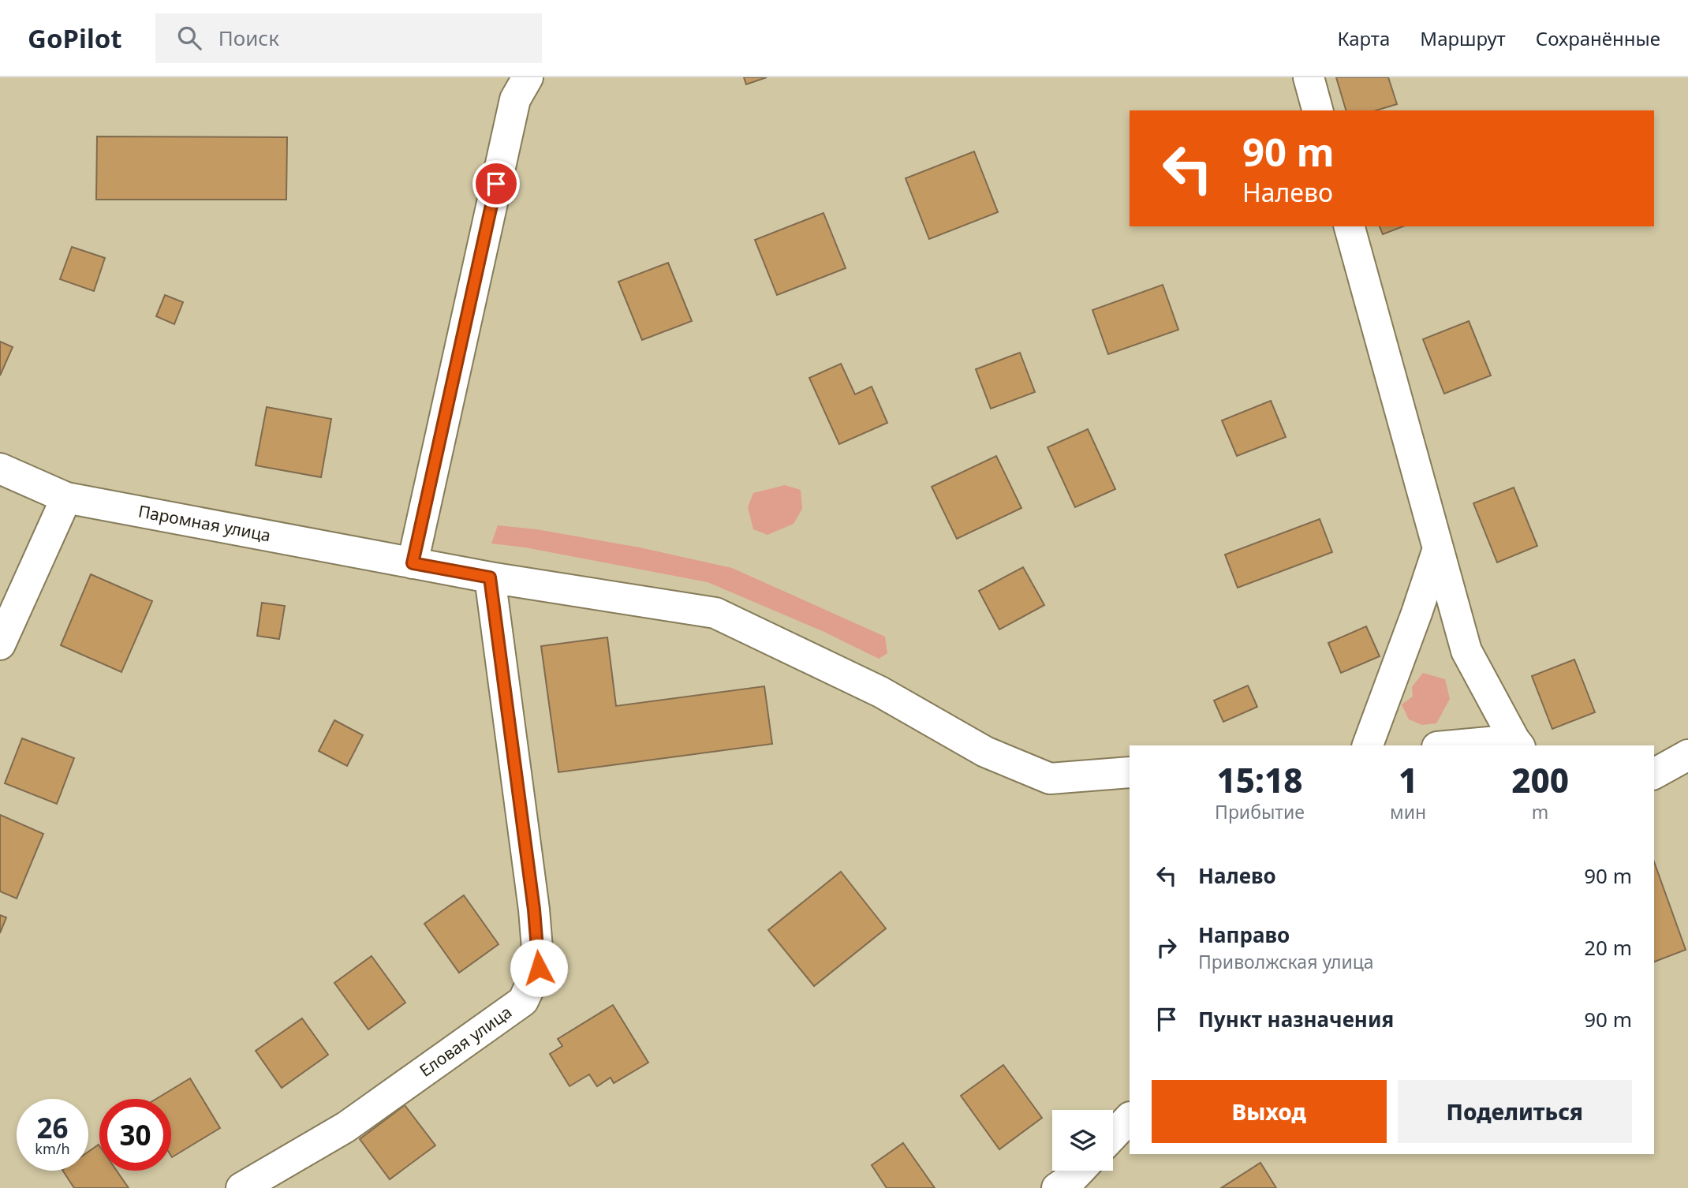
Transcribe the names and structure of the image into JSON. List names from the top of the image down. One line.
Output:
{"streets":{"street":["Паромная улица","Еловая улица"]},"crossings":[["Паромная улица","Еловая улица"]],"page":{"header":"GoPilot","search":"Поиск","nav":["Карта","Маршрут","Сохранённые"],"turn":["90 m","Налево"],"eta":["15:18","Прибытие","1","мин","200","m"],"list":[{"name":"Налево","value":"90 m"},{"name":"Направо","note":"Приволжская улица","value":"20 m"},{"name":"Пункт назначения","value":"90 m"}],"buttons":["Выход","Поделиться"],"speed":"26 km/h","limit":"30"}}
